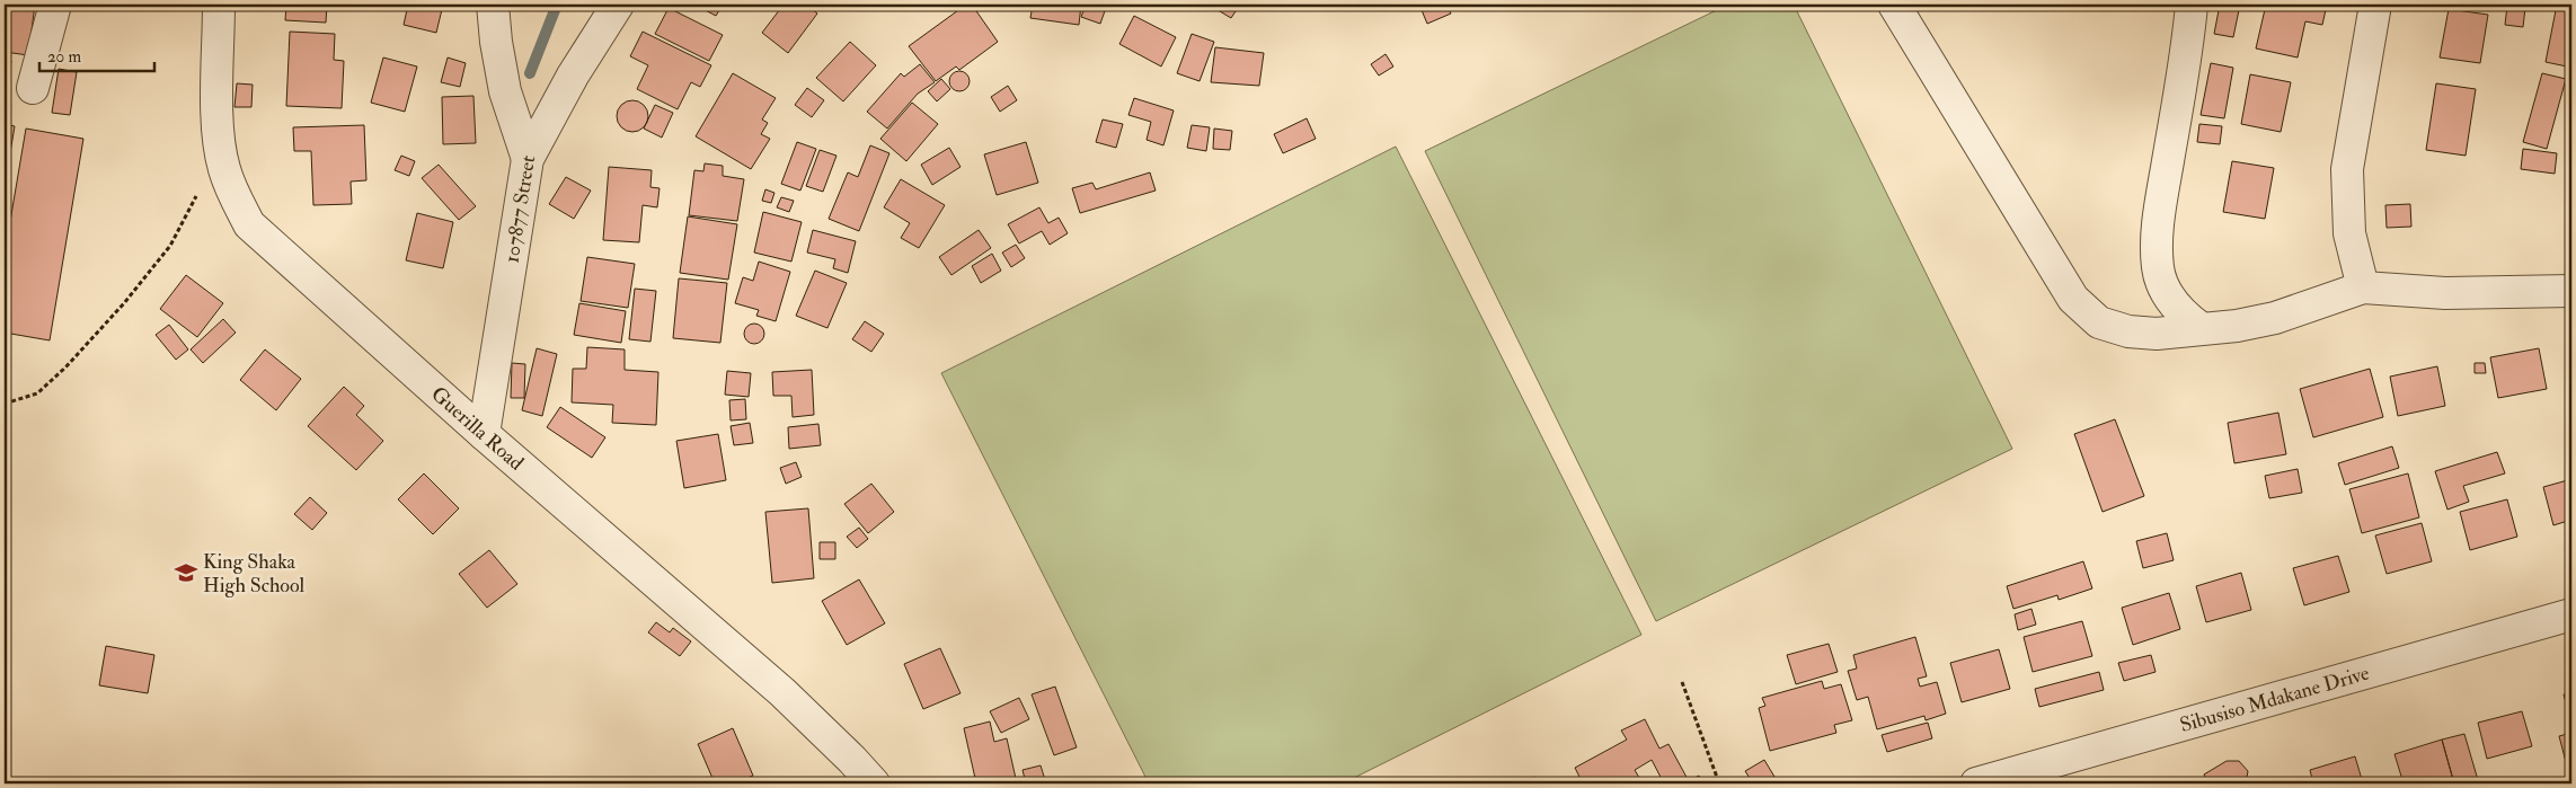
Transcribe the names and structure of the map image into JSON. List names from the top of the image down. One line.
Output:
{"streets":{"street":["107877 Street","Guerilla Road","Sibusiso Mdakane Drive"]},"crossings":[["107877 Street","Guerilla Road"]],"places":{"school or university":["King Shaka High School"]},"scale_bar":"20 m"}
